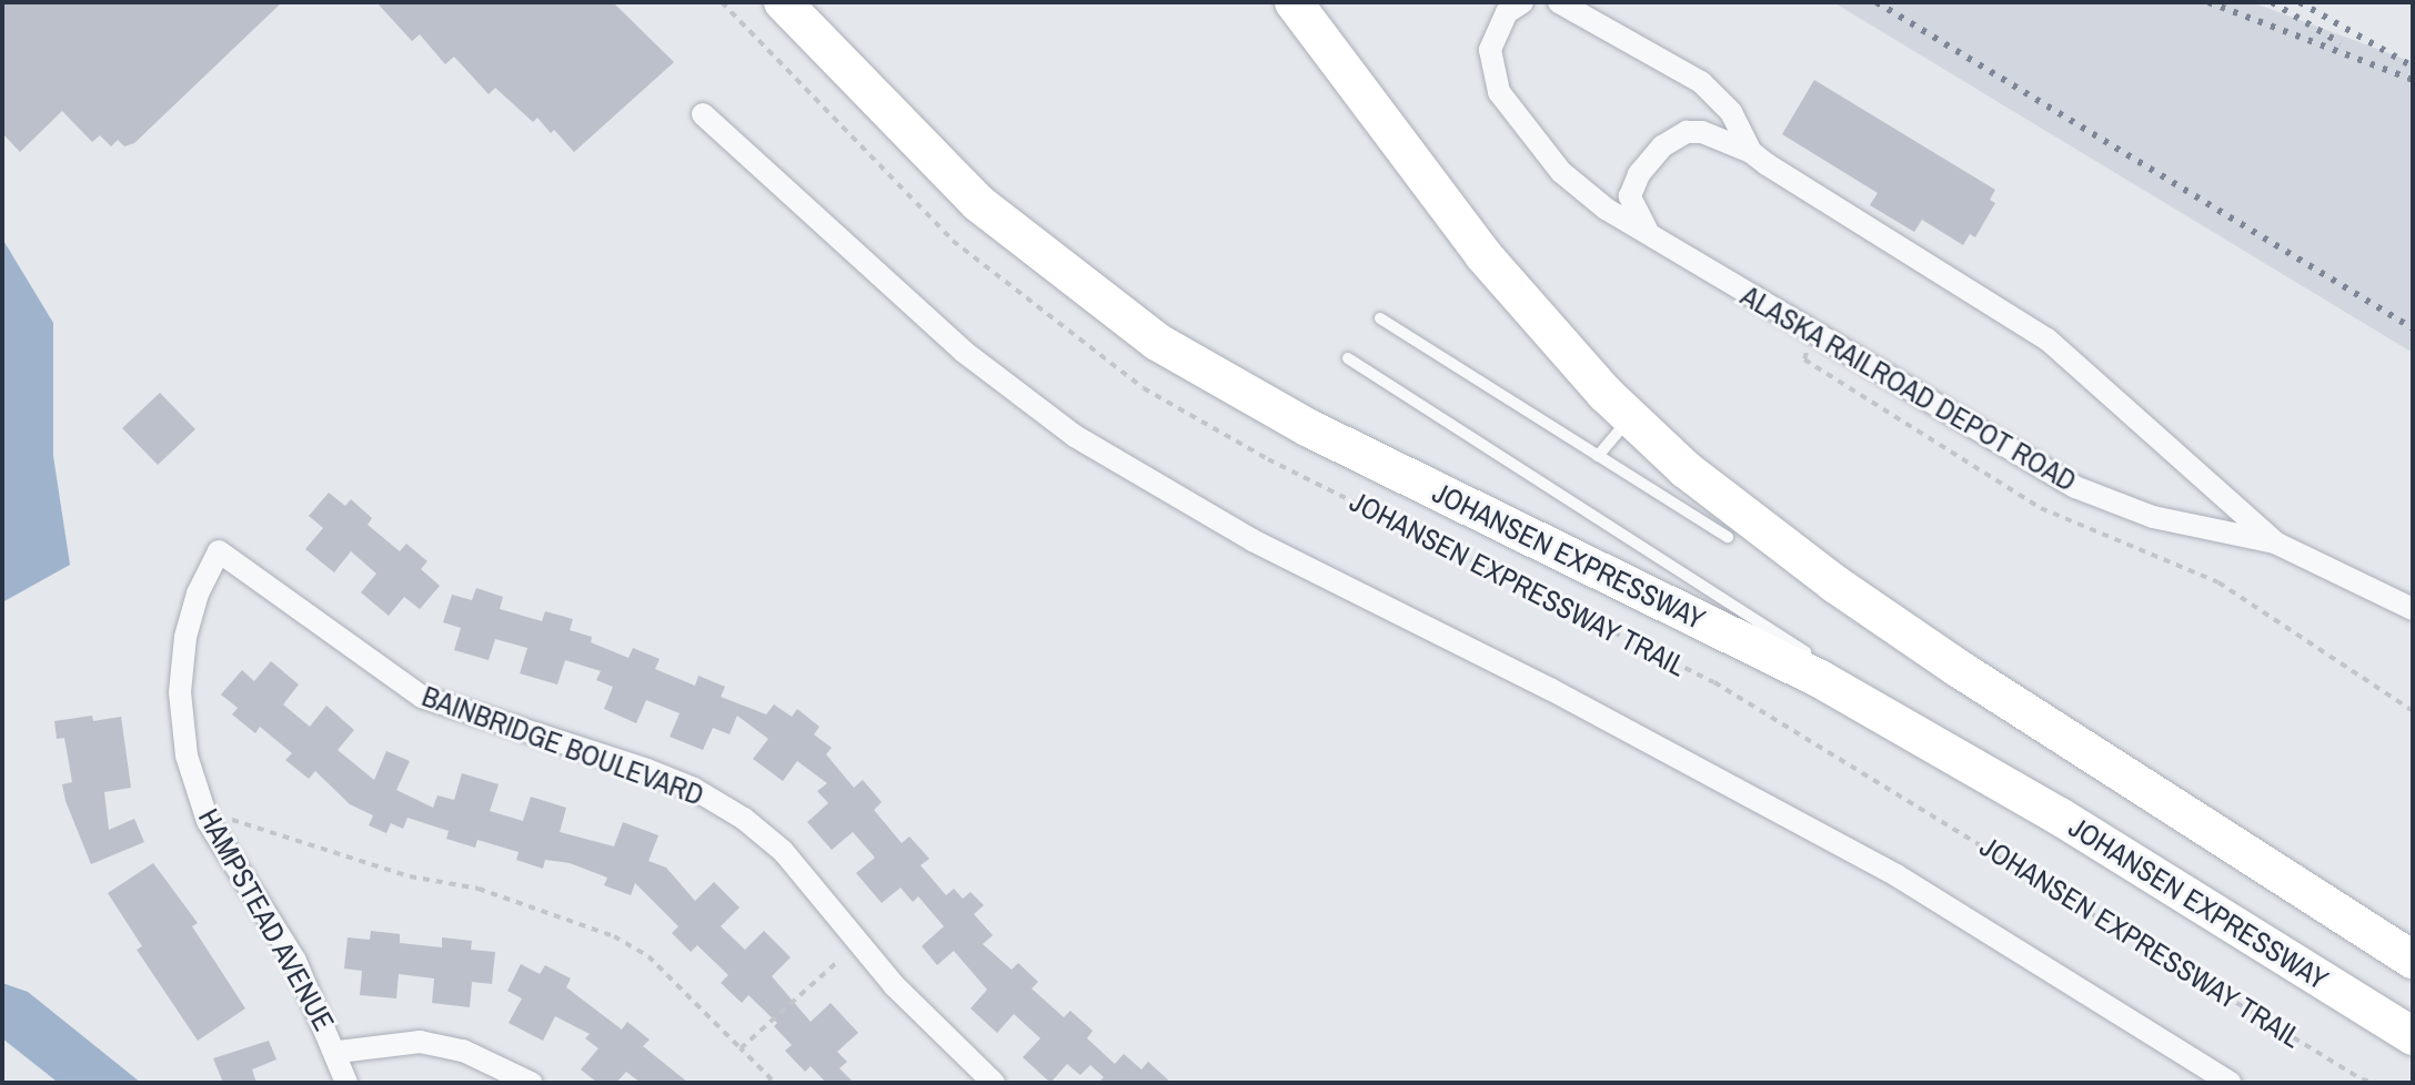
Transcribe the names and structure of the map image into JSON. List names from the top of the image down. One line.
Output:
{"streets":{"highway":["JOHANSEN EXPRESSWAY"],"street":["ALASKA RAILROAD DEPOT ROAD","BAINBRIDGE BOULEVARD","HAMPSTEAD AVENUE"],"path":["JOHANSEN EXPRESSWAY TRAIL"]},"crossings":[["BAINBRIDGE BOULEVARD","HAMPSTEAD AVENUE"]]}
